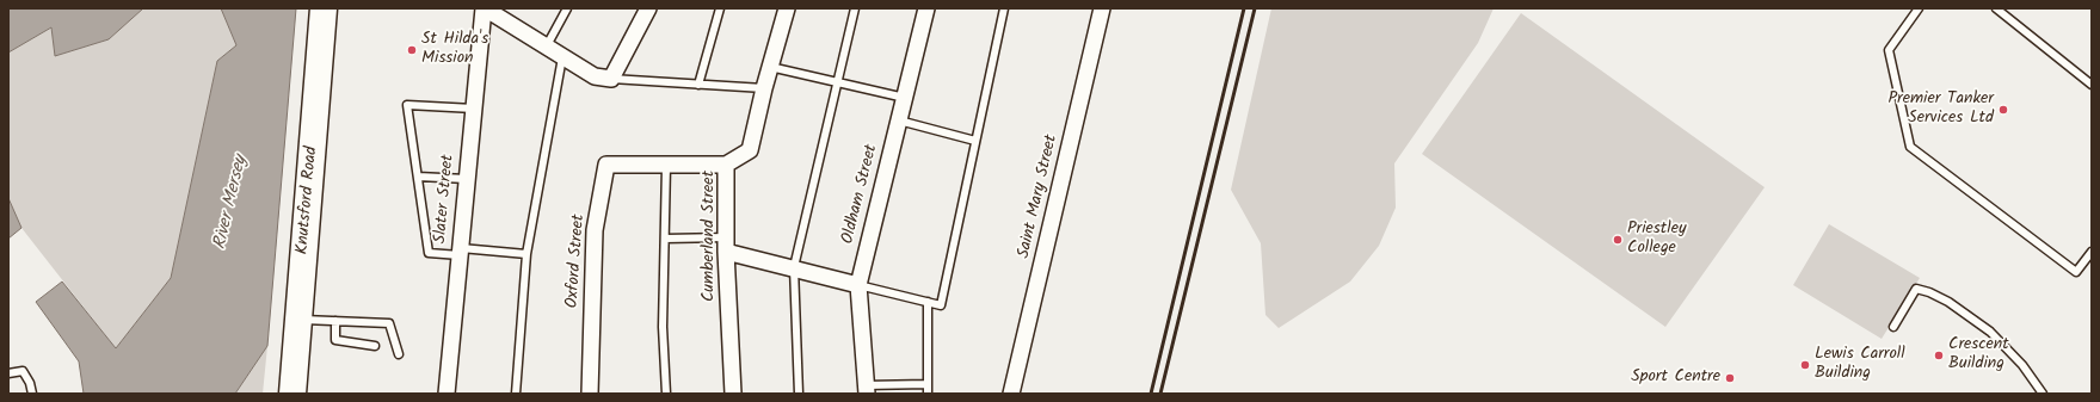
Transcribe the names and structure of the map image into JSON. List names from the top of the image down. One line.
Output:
{"streets":{"highway":["Knutsford Road"],"street":["Oldham Street","Saint Mary Street","Slater Street","Cumberland Street","Oxford Street"]},"crossings":[["Cumberland Street","Oxford Street"]],"water":["River Mersey"],"places":["St Hilda's Mission","Premier Tanker Services Ltd","Priestley College","Crescent Building","Lewis Carroll Building","Sport Centre"]}
